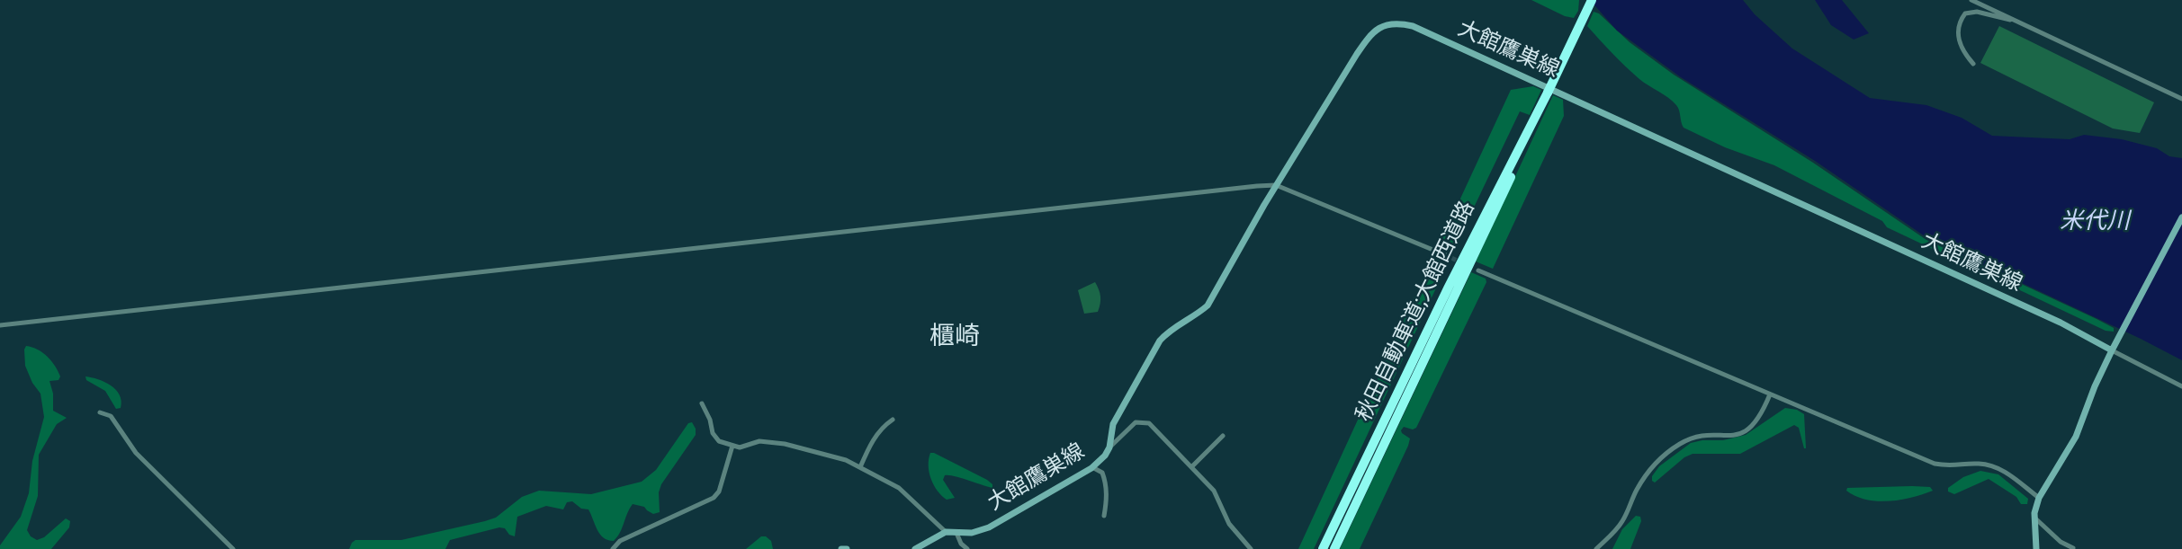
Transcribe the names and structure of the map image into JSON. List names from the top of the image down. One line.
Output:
{"streets":{"highway":["秋田自動車道;大館西道路"],"main road":["大館鷹巣線"]},"districts":["櫃崎"],"water":["米代川"]}
